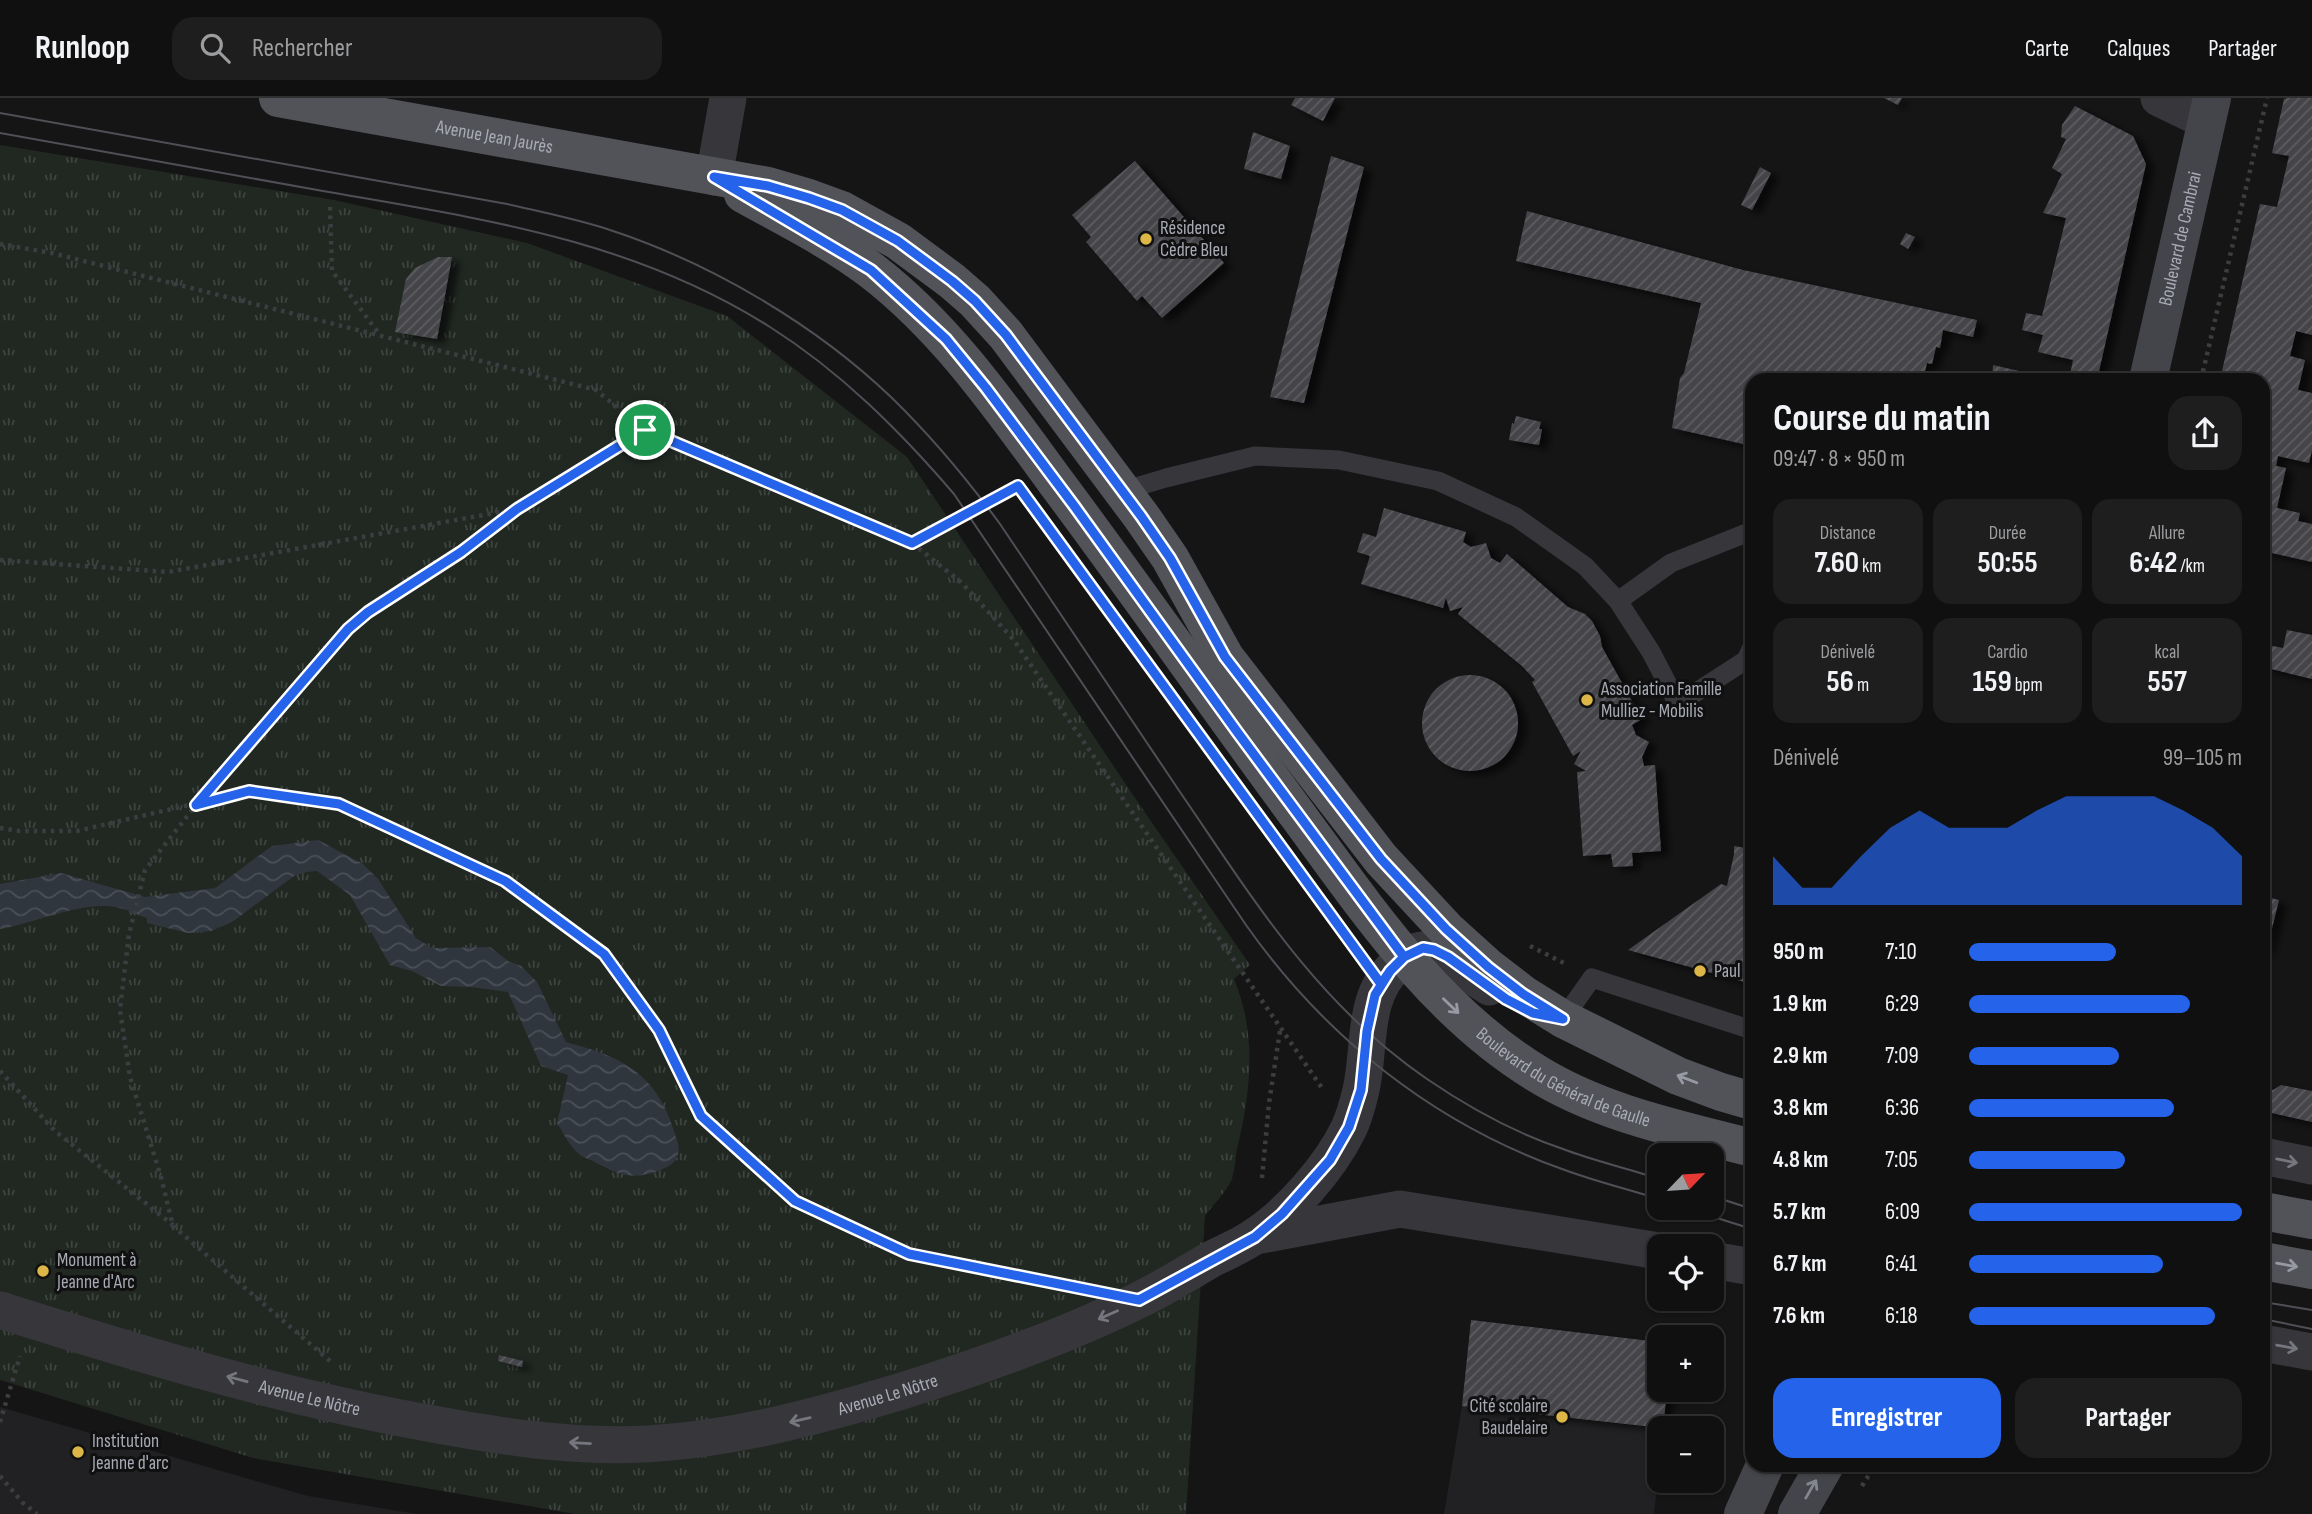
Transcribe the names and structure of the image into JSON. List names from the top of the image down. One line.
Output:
{"streets":{"main road":["Avenue Jean Jaurès","Boulevard de Cambrai","Boulevard du Général de Gaulle"],"street":["Avenue Le Nôtre"]},"crossings":[["Avenue Jean Jaurès","Boulevard du Général de Gaulle"],["Avenue Jean Jaurès","Avenue Le Nôtre"],["Boulevard du Général de Gaulle","Avenue Le Nôtre"]],"one_way":["Avenue Le Nôtre"],"places":["Résidence Cèdre Bleu","Association Famille Mulliez - Mobilis","Paul","Monument à Jeanne d'Arc","Cité scolaire Baudelaire","Institution Jeanne d'arc"],"north":"top right","page":{"header":"Runloop","search":"Rechercher","nav":["Carte","Calques","Partager"],"heading":["Course du matin","09:47 · 8 × 950 m"],"stats":[["Distance","7.60 km"],["Durée","50:55"],["Allure","6:42 /km"],["Dénivelé","56 m"],["Cardio","159 bpm"],["kcal","557"]],"chart":["Dénivelé","99–105 m"],"list":[{"name":"950 m","note":"7:10"},{"name":"1.9 km","note":"6:29"},{"name":"2.9 km","note":"7:09"},{"name":"3.8 km","note":"6:36"},{"name":"4.8 km","note":"7:05"},{"name":"5.7 km","note":"6:09"},{"name":"6.7 km","note":"6:41"},{"name":"7.6 km","note":"6:18"}],"map_buttons":["+","−"],"buttons":["Enregistrer","Partager"]}}
